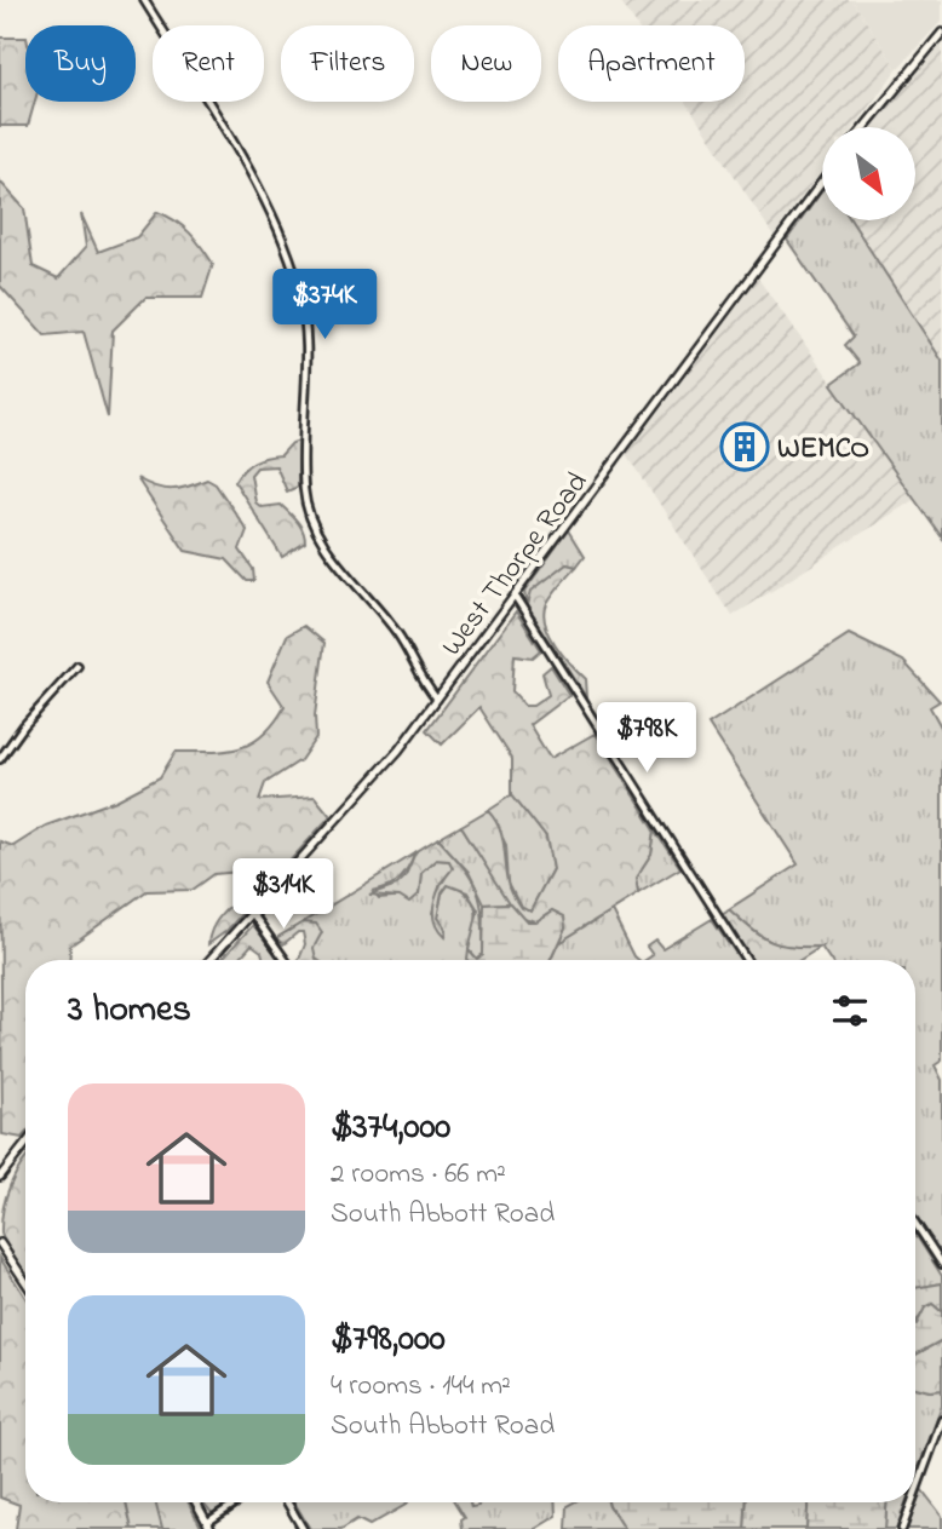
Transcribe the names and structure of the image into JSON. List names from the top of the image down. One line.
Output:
{"streets":{"street":["West Thorpe Road"]},"places":{"building":["WEMCO"]},"north":"bottom right","page":{"chip":["Buy","Rent","Filters","New","Apartment"],"price":["$374K","$798K","$314K"],"heading":"3 homes","list":[{"name":"$374,000","note":"2 rooms · 66 m² · South Abbott Road"},{"name":"$798,000","note":"4 rooms · 144 m² · South Abbott Road"}]}}
